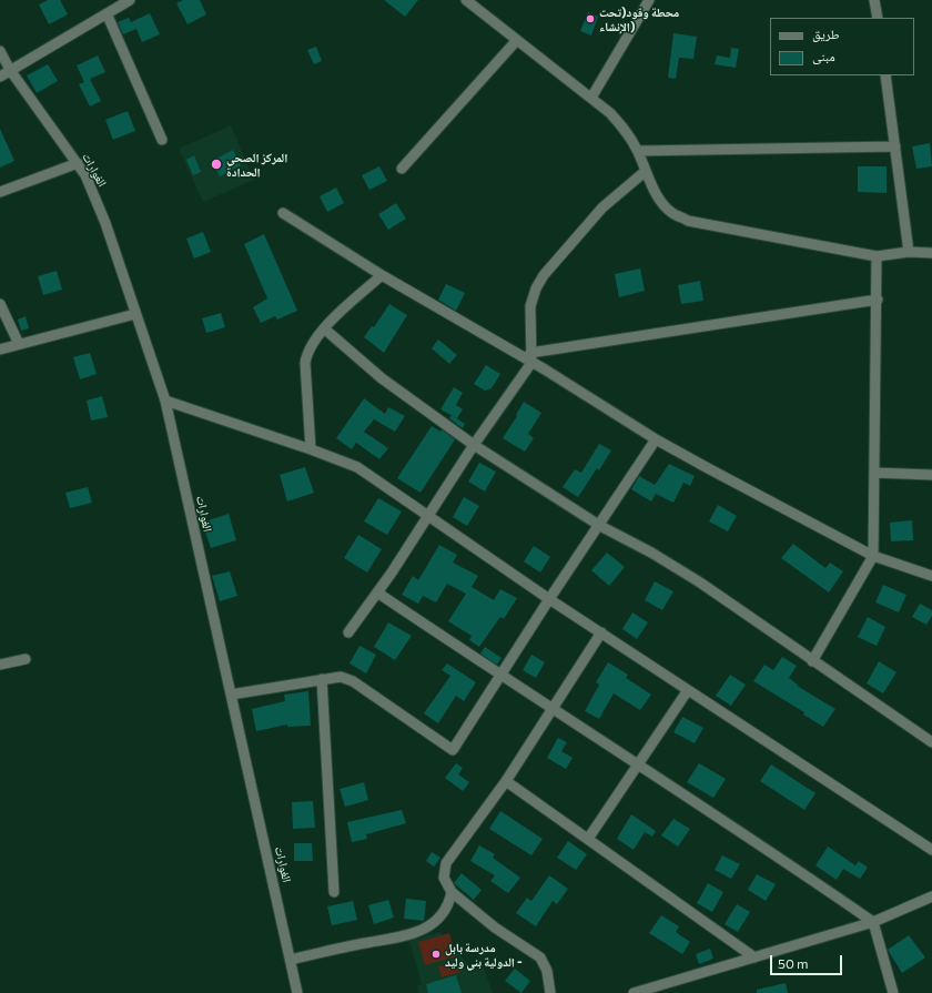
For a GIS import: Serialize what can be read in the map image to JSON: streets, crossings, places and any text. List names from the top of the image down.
{
  "streets": {
    "street": ["الغوارات"]
  },
  "places": ["محطة وقود(تحت الإنشاء)", "المركز الصحي الحدادة", "مدرسة بابل الدولية بني وليد -"],
  "legend": ["طريق", "مبنى"],
  "scale_bar": "50 m"
}
